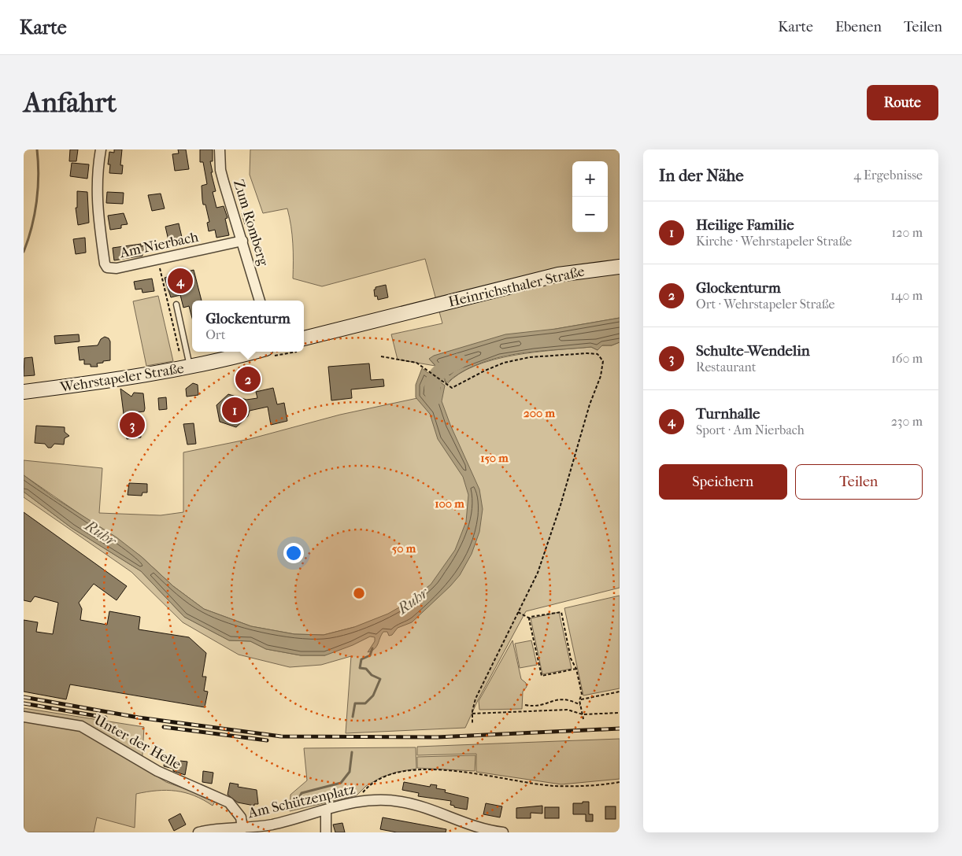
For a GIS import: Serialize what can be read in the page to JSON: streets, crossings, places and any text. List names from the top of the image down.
{
  "streets": {
    "main road": ["Heinrichsthaler Straße", "Wehrstapeler Straße"],
    "street": [
      "Zum Romberg",
      "Am Nierbach",
      "Unter der Helle",
      "Am Schützenplatz"
    ]
  },
  "crossings": [
    ["Zum Romberg", "Am Nierbach"],
    ["Unter der Helle", "Am Schützenplatz"]
  ],
  "water": ["Ruhr"],
  "page": {
    "header": "Karte",
    "nav": ["Karte", "Ebenen", "Teilen"],
    "buttons": [
      "Route",
      ["Speichern", "Teilen"]
    ],
    "title": "Anfahrt",
    "heading": ["In der Nähe", "4 Ergebnisse"],
    "map_buttons": ["+", "−"],
    "list": [
      {
        "mark": "1",
        "name": "Heilige Familie",
        "note": "Kirche · Wehrstapeler Straße",
        "value": "120 m"
      },
      {
        "mark": "2",
        "name": "Glockenturm",
        "note": "Ort · Wehrstapeler Straße",
        "value": "140 m"
      },
      {
        "mark": "3",
        "name": "Schulte-Wendelin",
        "note": "Restaurant",
        "value": "160 m"
      },
      {
        "mark": "4",
        "name": "Turnhalle",
        "note": "Sport · Am Nierbach",
        "value": "230 m"
      }
    ],
    "pins": [
      "4",
      "2",
      "1",
      "3"
    ],
    "popup": ["Glockenturm", "Ort"]
  },
  "rings": [
    "200 m",
    "150 m",
    "100 m",
    "50 m"
  ]
}
